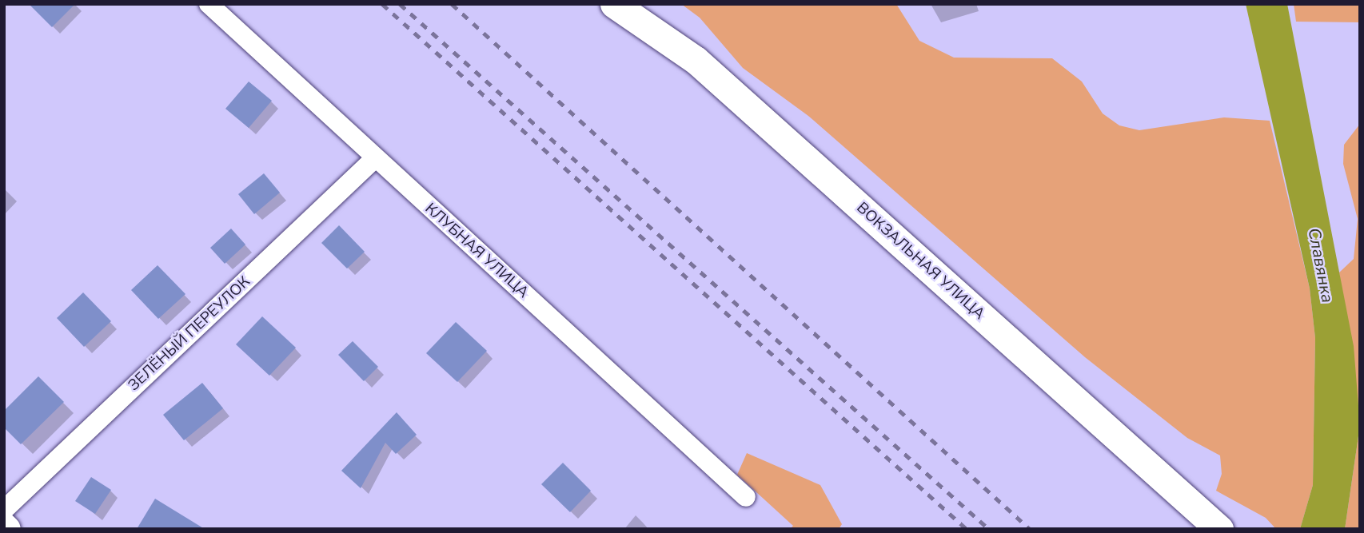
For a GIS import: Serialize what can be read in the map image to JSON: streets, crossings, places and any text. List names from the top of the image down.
{
  "streets": {
    "street": ["КЛУБНАЯ УЛИЦА", "ВОКЗАЛЬНАЯ УЛИЦА", "ЗЕЛЁНЫЙ ПЕРЕУЛОК"]
  },
  "crossings": [
    ["КЛУБНАЯ УЛИЦА", "ЗЕЛЁНЫЙ ПЕРЕУЛОК"]
  ],
  "water": ["Славянка"]
}
